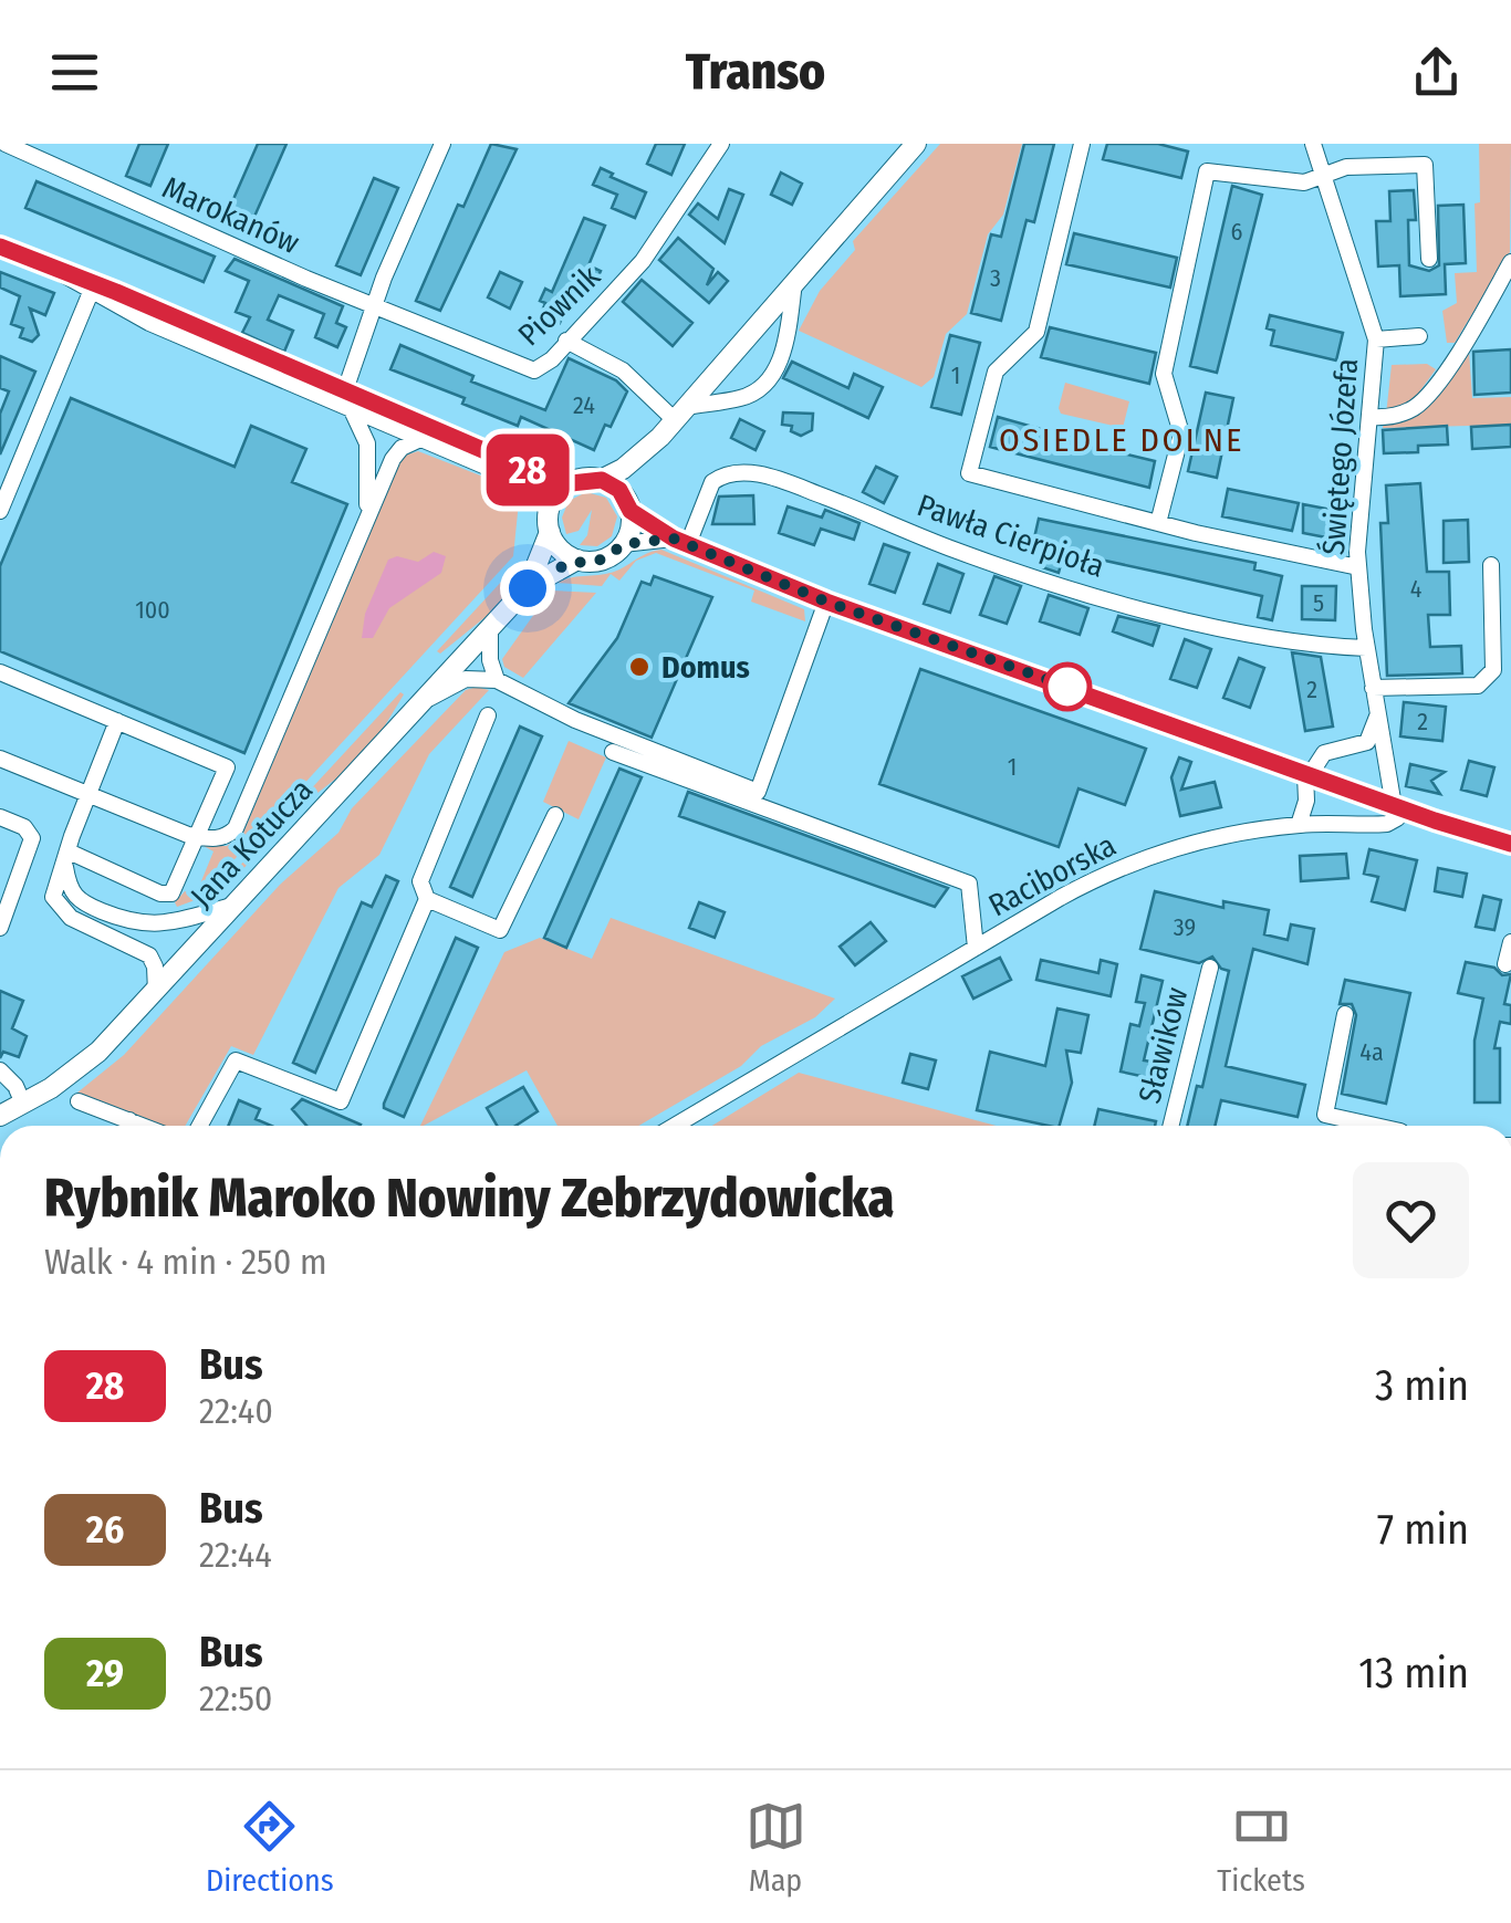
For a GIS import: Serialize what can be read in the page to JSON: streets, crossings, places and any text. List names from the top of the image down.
{
  "streets": {
    "main road": ["Jana Kotucza"],
    "street": [
      "Marokanów",
      "Piownik",
      "Świętego Józefa",
      "Pawła Cierpioła",
      "Raciborska",
      "Sławików"
    ]
  },
  "crossings": [
    ["Marokanów", "Piownik"],
    ["Świętego Józefa", "Pawła Cierpioła"],
    ["Świętego Józefa", "Raciborska"]
  ],
  "districts": ["OSIEDLE DOLNE"],
  "places": ["Domus"],
  "lines": ["bus line 28"],
  "house_numbers": [
    "6",
    "3",
    "1",
    "24",
    "4",
    "5",
    "100",
    "2",
    "2",
    "1",
    "39",
    "4a"
  ],
  "page": {
    "header": "Transo",
    "on_map": "28",
    "heading": ["Rybnik Maroko Nowiny Zebrzydowicka", "Walk · 4 min · 250 m"],
    "list": [
      {
        "mark": "28",
        "name": "Bus",
        "note": "22:40",
        "value": "3 min"
      },
      {
        "mark": "26",
        "name": "Bus",
        "note": "22:44",
        "value": "7 min"
      },
      {
        "mark": "29",
        "name": "Bus",
        "note": "22:50",
        "value": "13 min"
      }
    ],
    "tabs": ["Directions", "Map", "Tickets"]
  }
}
